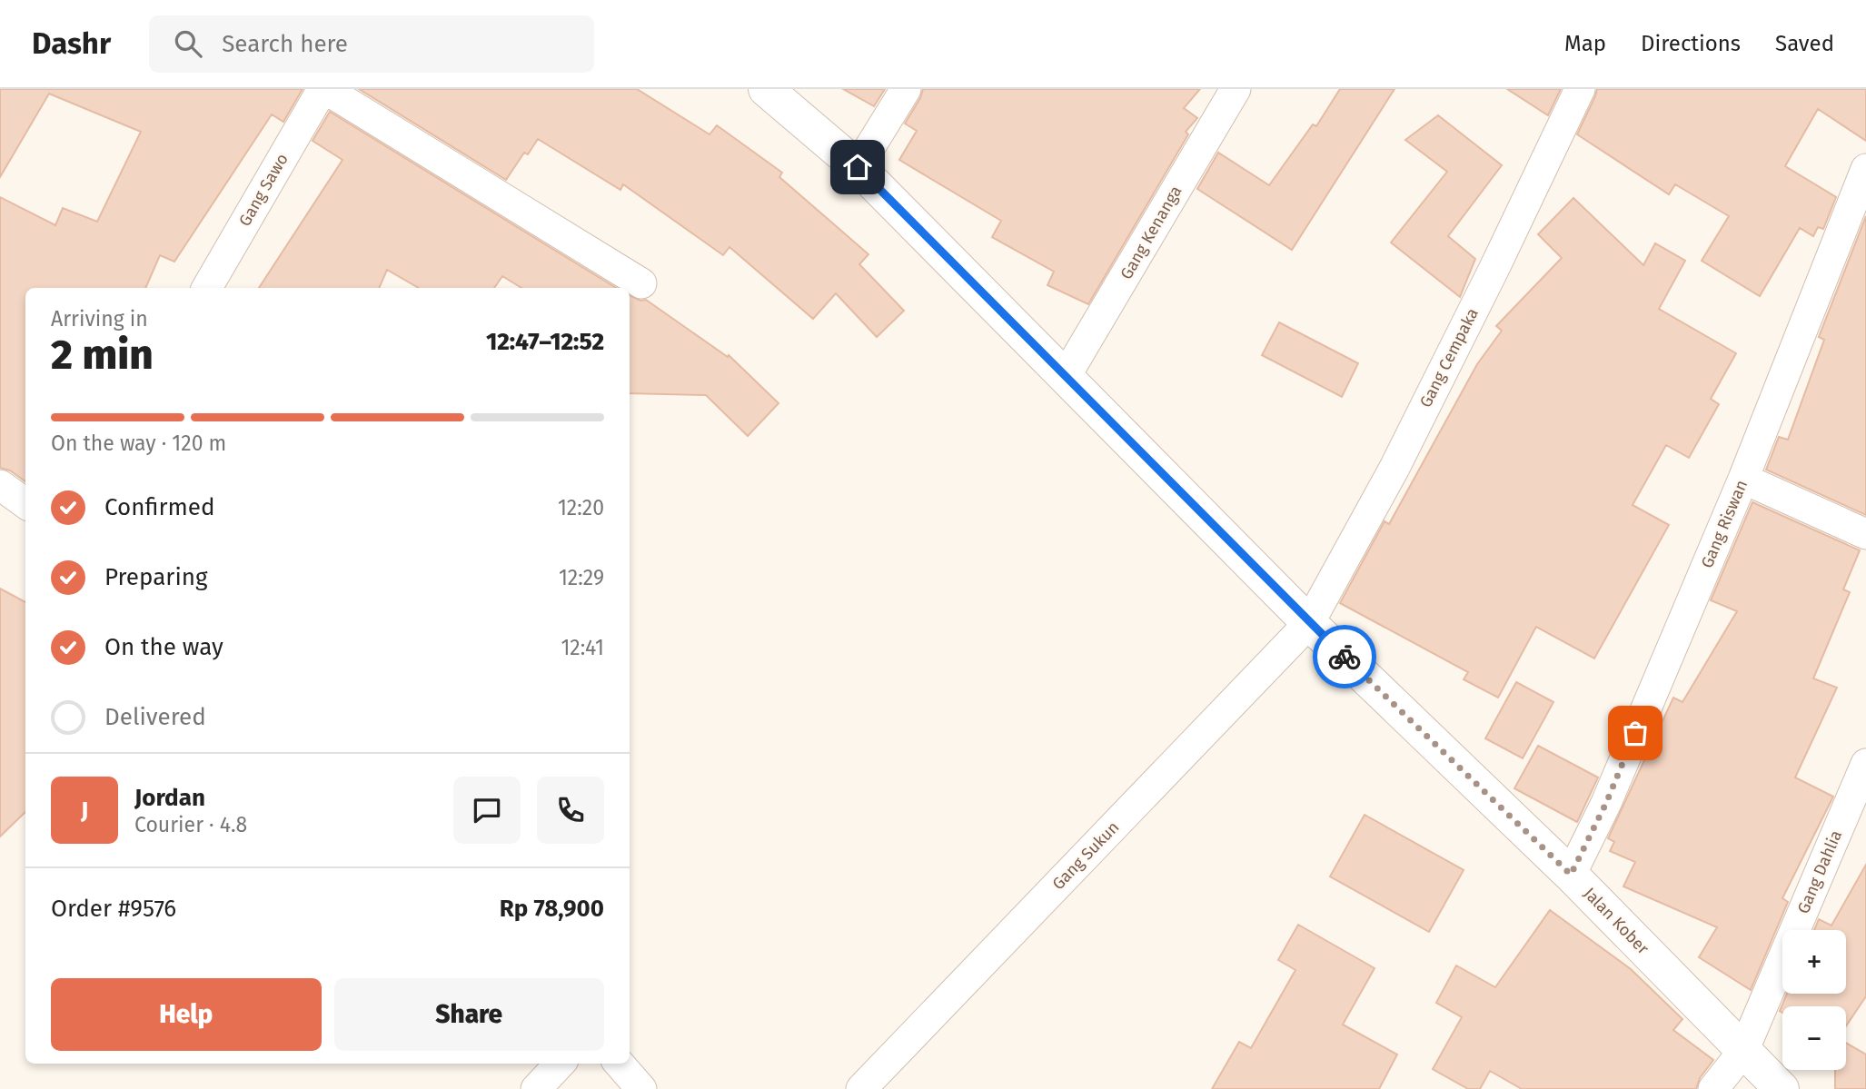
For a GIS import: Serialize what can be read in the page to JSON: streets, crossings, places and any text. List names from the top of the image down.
{
  "streets": {
    "street": [
      "Gang Sawo",
      "Gang Kenanga",
      "Gang Cempaka",
      "Gang Riswan",
      "Gang Sukun",
      "Gang Dahlia",
      "Jalan Kober"
    ]
  },
  "crossings": [
    ["Gang Kenanga", "Jalan Kober"],
    ["Gang Cempaka", "Gang Sukun"],
    ["Gang Cempaka", "Jalan Kober"],
    ["Gang Riswan", "Jalan Kober"],
    ["Gang Sukun", "Jalan Kober"],
    ["Gang Dahlia", "Jalan Kober"]
  ],
  "page": {
    "header": "Dashr",
    "search": "Search here",
    "nav": ["Map", "Directions", "Saved"],
    "heading": ["2 min", "Arriving in", "12:47–12:52"],
    "panel": [
      "Jordan",
      "Courier · 4.8",
      "Order #9576",
      "Rp 78,900"
    ],
    "bar": "On the way · 120 m",
    "list": [
      ["Confirmed", "12:20"],
      ["Preparing", "12:29"],
      ["On the way", "12:41"],
      "Delivered"
    ],
    "round": "J",
    "map_buttons": ["+", "−"],
    "buttons": ["Help", "Share"]
  }
}
